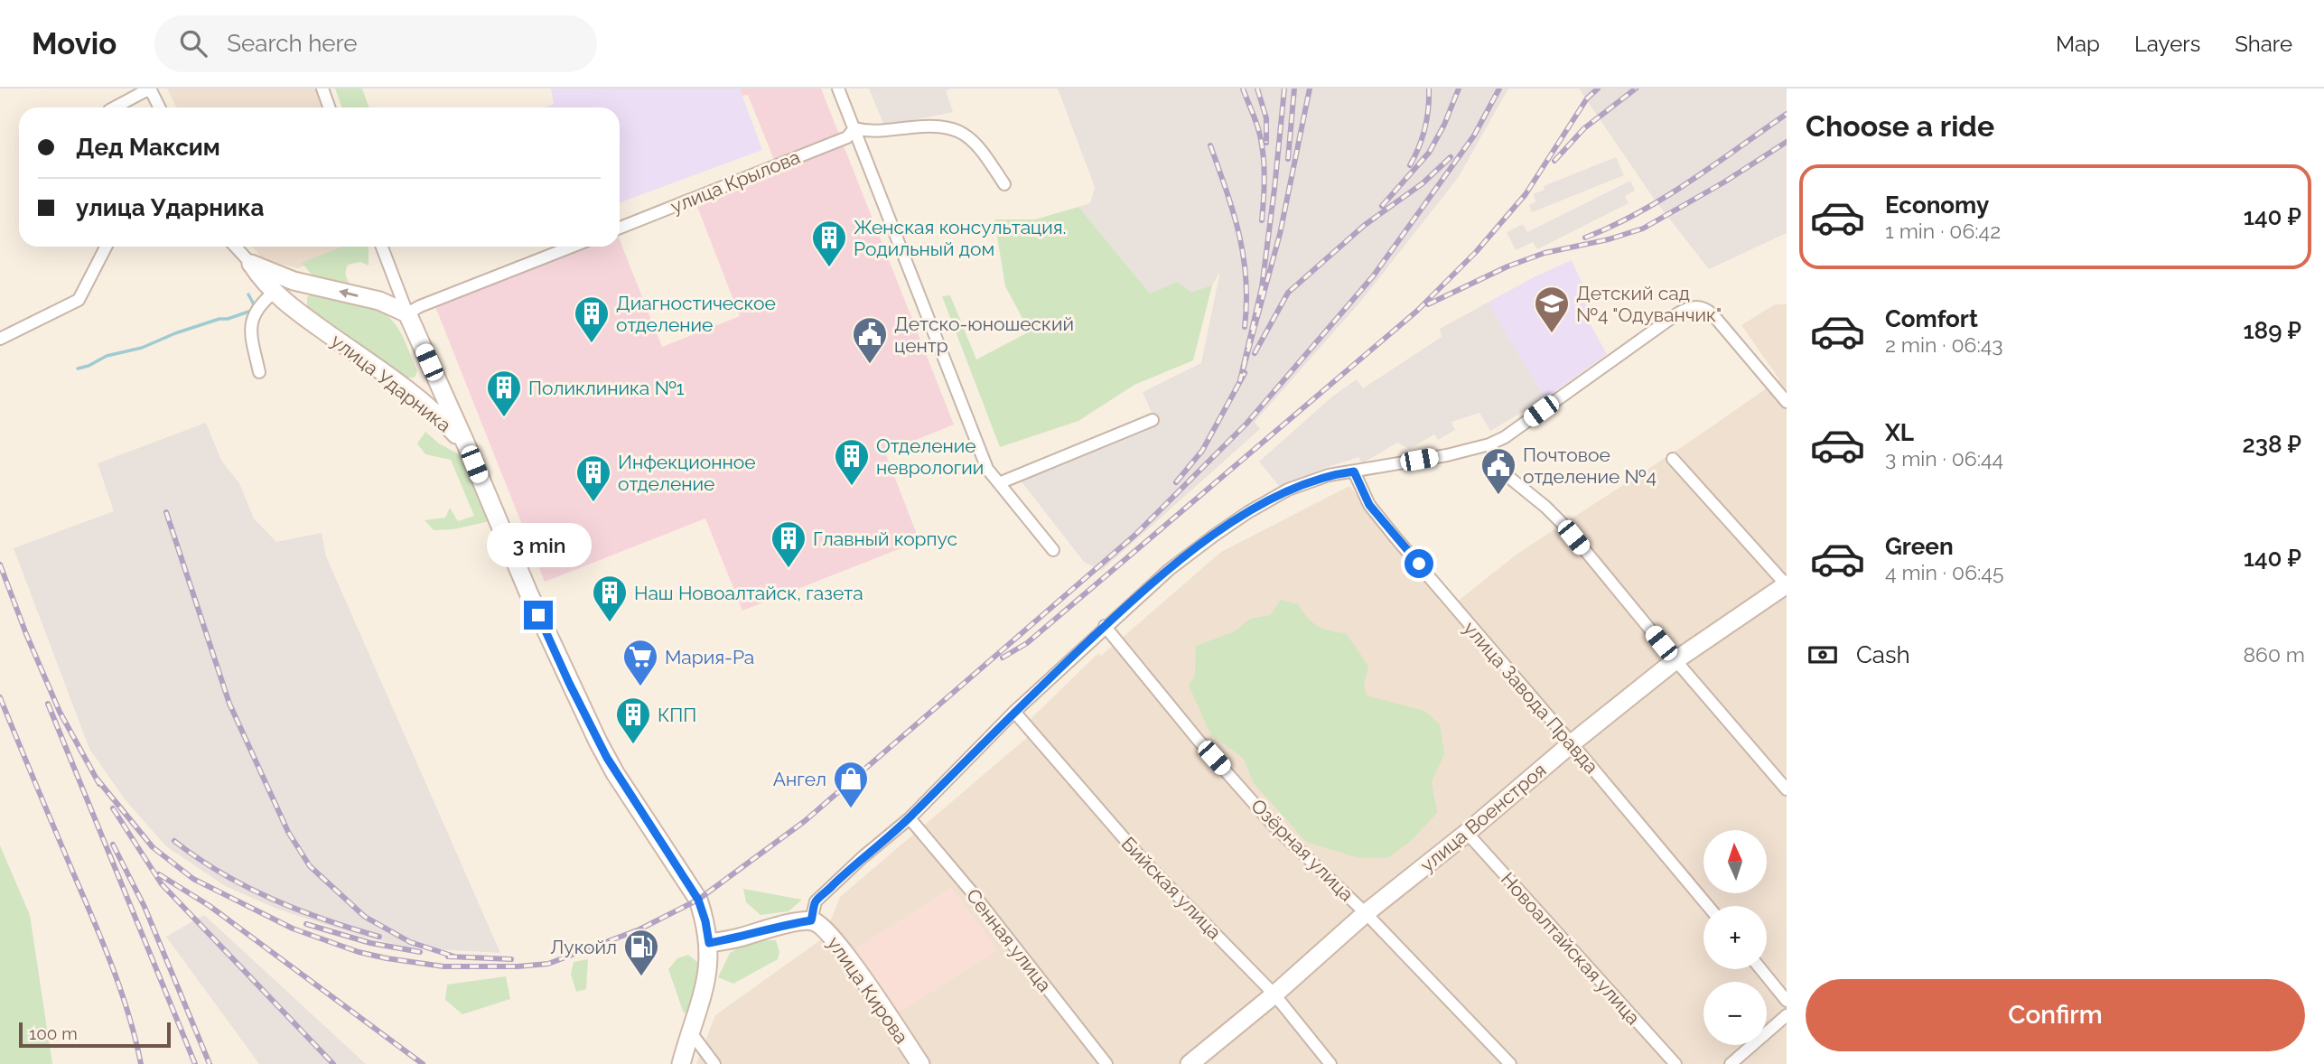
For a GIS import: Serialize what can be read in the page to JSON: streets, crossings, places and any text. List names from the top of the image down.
{
  "streets": {
    "street": [
      "улица Крылова",
      "улица Ударника",
      "улица Завода Правда",
      "улица Военстроя",
      "Озёрная улица",
      "Бийская улица",
      "Сенная улица",
      "Новоалтайская улица",
      "улица Кирова"
    ]
  },
  "crossings": [
    ["улица Завода Правда", "улица Военстроя"],
    ["улица Военстроя", "Озёрная улица"],
    ["улица Военстроя", "Бийская улица"],
    ["улица Военстроя", "Новоалтайская улица"]
  ],
  "places": {
    "building": [
      "Женская консультация. Родильный дом",
      "Диагностическое отделение",
      "Поликлиника №1",
      "Отделение неврологии",
      "Инфекционное отделение",
      "Главный корпус",
      "Наш Новоалтайск, газета",
      "КПП"
    ],
    "school or university": ["Детский сад №4 \"Одуванчик\""],
    "public building": ["Детско-юношеский центр", "Почтовое отделение №4"],
    "supermarket": ["Мария-Ра"],
    "shop": ["Ангел"],
    "fuel station": ["Лукойл"]
  },
  "scale_bar": "100 m",
  "north": "top",
  "page": {
    "header": "Movio",
    "search": "Search here",
    "nav": ["Map", "Layers", "Share"],
    "heading": "Choose a ride",
    "banner": ["Дед Максим", "улица Ударника"],
    "list": [
      {
        "name": "Economy",
        "note": "1 min · 06:42",
        "value": "140 ₽"
      },
      {
        "name": "Comfort",
        "note": "2 min · 06:43",
        "value": "189 ₽"
      },
      {
        "name": "XL",
        "note": "3 min · 06:44",
        "value": "238 ₽"
      },
      {
        "name": "Green",
        "note": "4 min · 06:45",
        "value": "140 ₽"
      }
    ],
    "bubble": "3 min",
    "pay": ["Cash", "860 m"],
    "map_buttons": ["+", "−"],
    "buttons": "Confirm",
    "scale": "100 m"
  }
}
